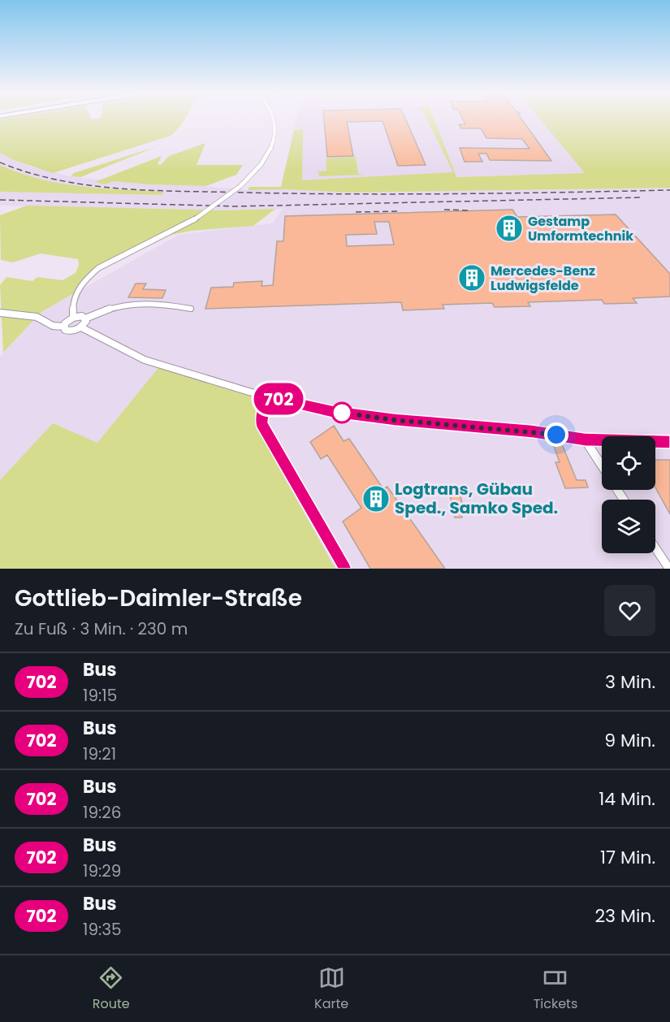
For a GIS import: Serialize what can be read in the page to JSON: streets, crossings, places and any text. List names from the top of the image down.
{
  "places": {
    "building": ["Gestamp Umformtechnik", "Mercedes-Benz Ludwigsfelde", "Logtrans, Gübau Sped., Samko Sped."]
  },
  "lines": ["bus line 702"],
  "page": {
    "on_map": "702",
    "heading": ["Gottlieb-Daimler-Straße", "Zu Fuß · 3 Min. · 230 m"],
    "list": [
      {
        "mark": "702",
        "name": "Bus",
        "note": "19:15",
        "value": "3 Min."
      },
      {
        "mark": "702",
        "name": "Bus",
        "note": "19:21",
        "value": "9 Min."
      },
      {
        "mark": "702",
        "name": "Bus",
        "note": "19:26",
        "value": "14 Min."
      },
      {
        "mark": "702",
        "name": "Bus",
        "note": "19:29",
        "value": "17 Min."
      },
      {
        "mark": "702",
        "name": "Bus",
        "note": "19:35",
        "value": "23 Min."
      }
    ],
    "tabs": ["Route", "Karte", "Tickets"]
  }
}
